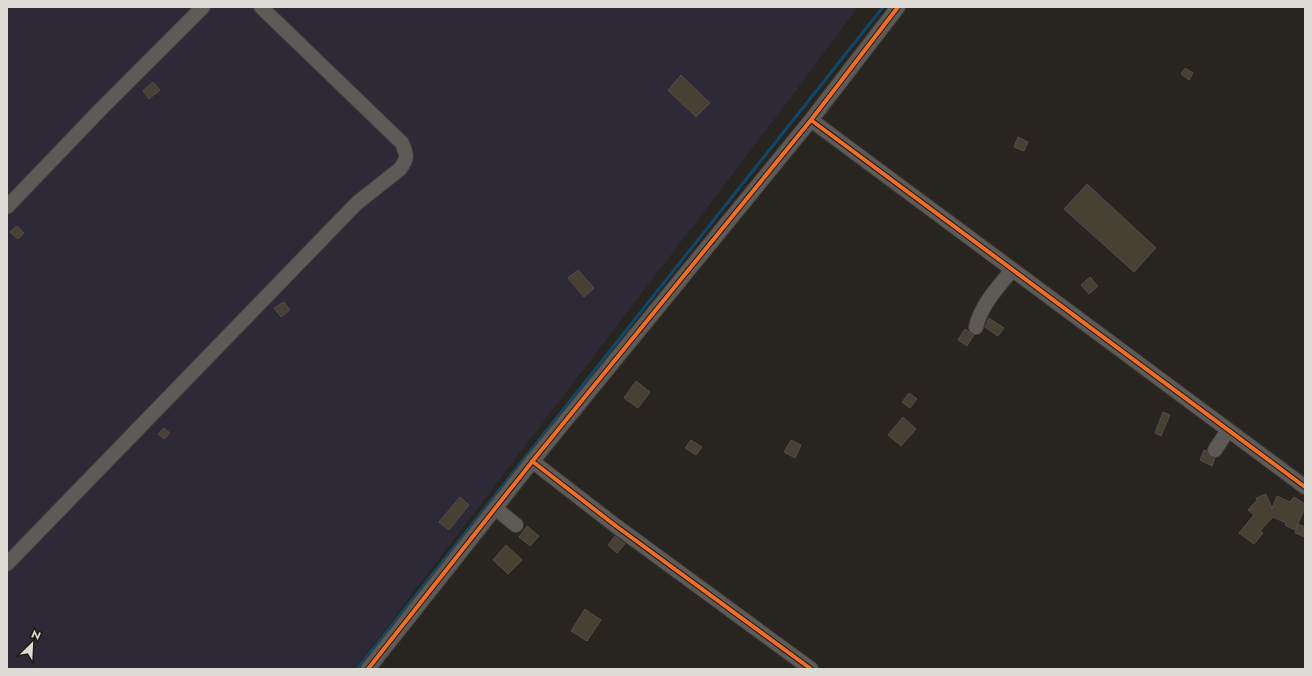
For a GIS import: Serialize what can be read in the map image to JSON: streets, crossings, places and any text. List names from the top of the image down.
{
  "north": "top right"
}
